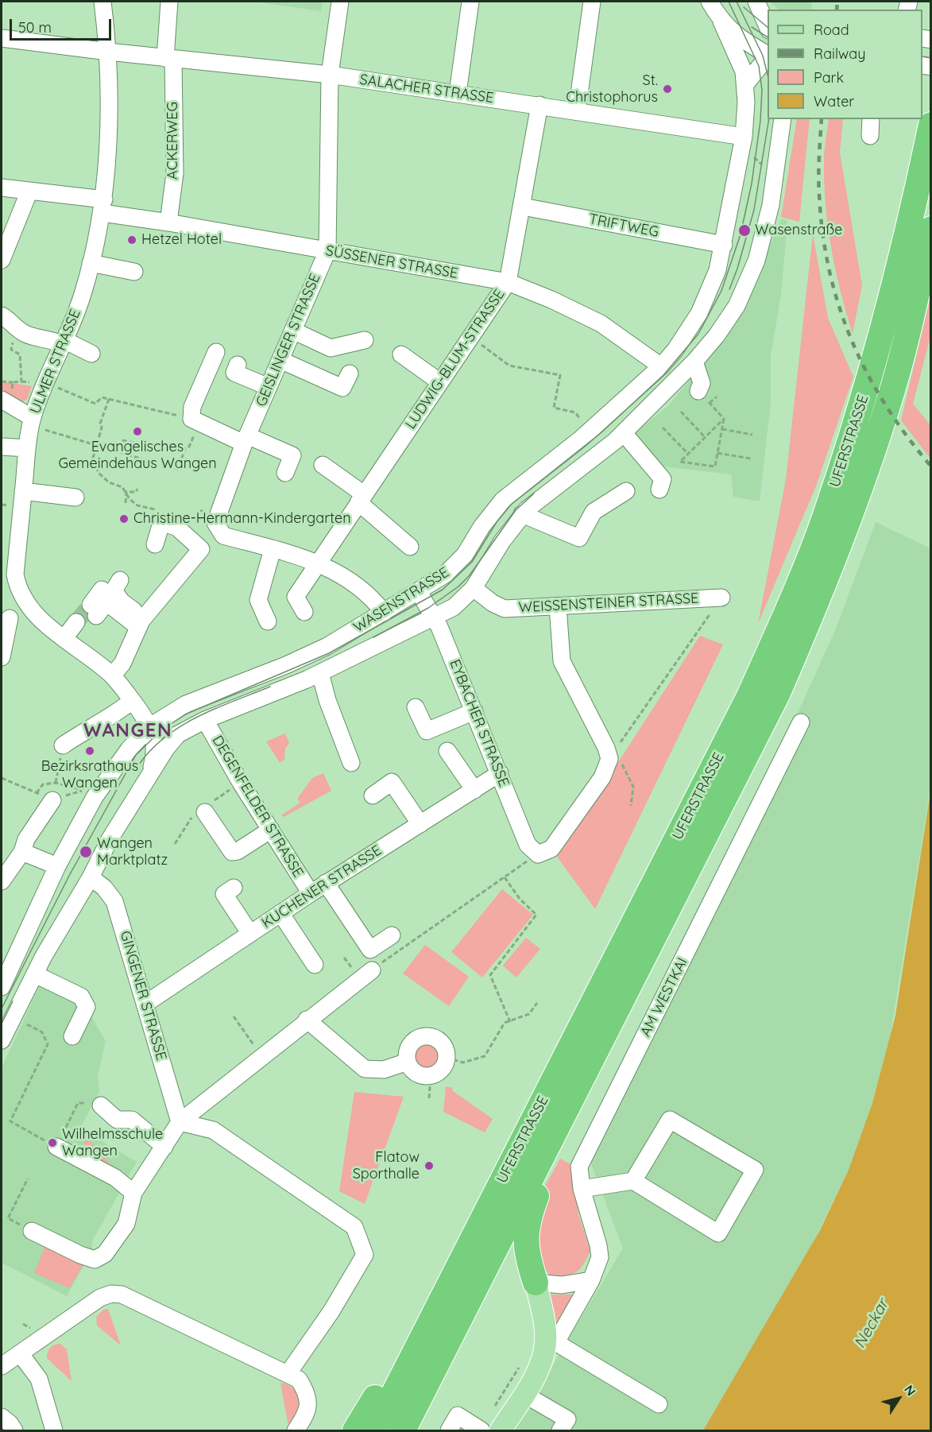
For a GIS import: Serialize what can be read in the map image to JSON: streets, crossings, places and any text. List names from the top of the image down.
{
  "streets": {
    "highway": ["UFERSTRASSE"],
    "main road": ["AM WESTKAI"],
    "street": [
      "SALACHER STRASSE",
      "ACKERWEG",
      "TRIFTWEG",
      "SÜSSENER STRASSE",
      "GEISLINGER STRASSE",
      "LUDWIG-BLUM-STRASSE",
      "ULMER STRASSE",
      "WASENSTRASSE",
      "WEISSENSTEINER STRASSE",
      "EYBACHER STRASSE",
      "DEGENFELDER STRASSE",
      "KUCHENER STRASSE",
      "GINGENER STRASSE"
    ]
  },
  "crossings": [
    ["SALACHER STRASSE", "ACKERWEG"],
    ["SALACHER STRASSE", "GEISLINGER STRASSE"],
    ["SALACHER STRASSE", "LUDWIG-BLUM-STRASSE"],
    ["SALACHER STRASSE", "ULMER STRASSE"],
    ["SALACHER STRASSE", "WASENSTRASSE"],
    ["ACKERWEG", "SÜSSENER STRASSE"],
    ["TRIFTWEG", "LUDWIG-BLUM-STRASSE"],
    ["TRIFTWEG", "WASENSTRASSE"],
    ["SÜSSENER STRASSE", "GEISLINGER STRASSE"],
    ["SÜSSENER STRASSE", "LUDWIG-BLUM-STRASSE"],
    ["SÜSSENER STRASSE", "ULMER STRASSE"],
    ["SÜSSENER STRASSE", "WASENSTRASSE"],
    ["ULMER STRASSE", "WASENSTRASSE"],
    ["WASENSTRASSE", "WEISSENSTEINER STRASSE"],
    ["WASENSTRASSE", "EYBACHER STRASSE"],
    ["WASENSTRASSE", "DEGENFELDER STRASSE"],
    ["EYBACHER STRASSE", "KUCHENER STRASSE"],
    ["DEGENFELDER STRASSE", "KUCHENER STRASSE"],
    ["KUCHENER STRASSE", "GINGENER STRASSE"]
  ],
  "districts": ["WANGEN"],
  "water": ["Neckar"],
  "places": [
    "St. Christophorus",
    "Wasenstraße",
    "Hetzel Hotel",
    "Evangelisches Gemeindehaus Wangen",
    "Christine-Hermann-Kindergarten",
    "Bezirksrathaus Wangen",
    "Wangen Marktplatz",
    "Wilhelmsschule Wangen",
    "Flatow Sporthalle"
  ],
  "legend": [
    "Road",
    "Railway",
    "Park",
    "Water"
  ],
  "scale_bar": "50 m",
  "north": "top right"
}
